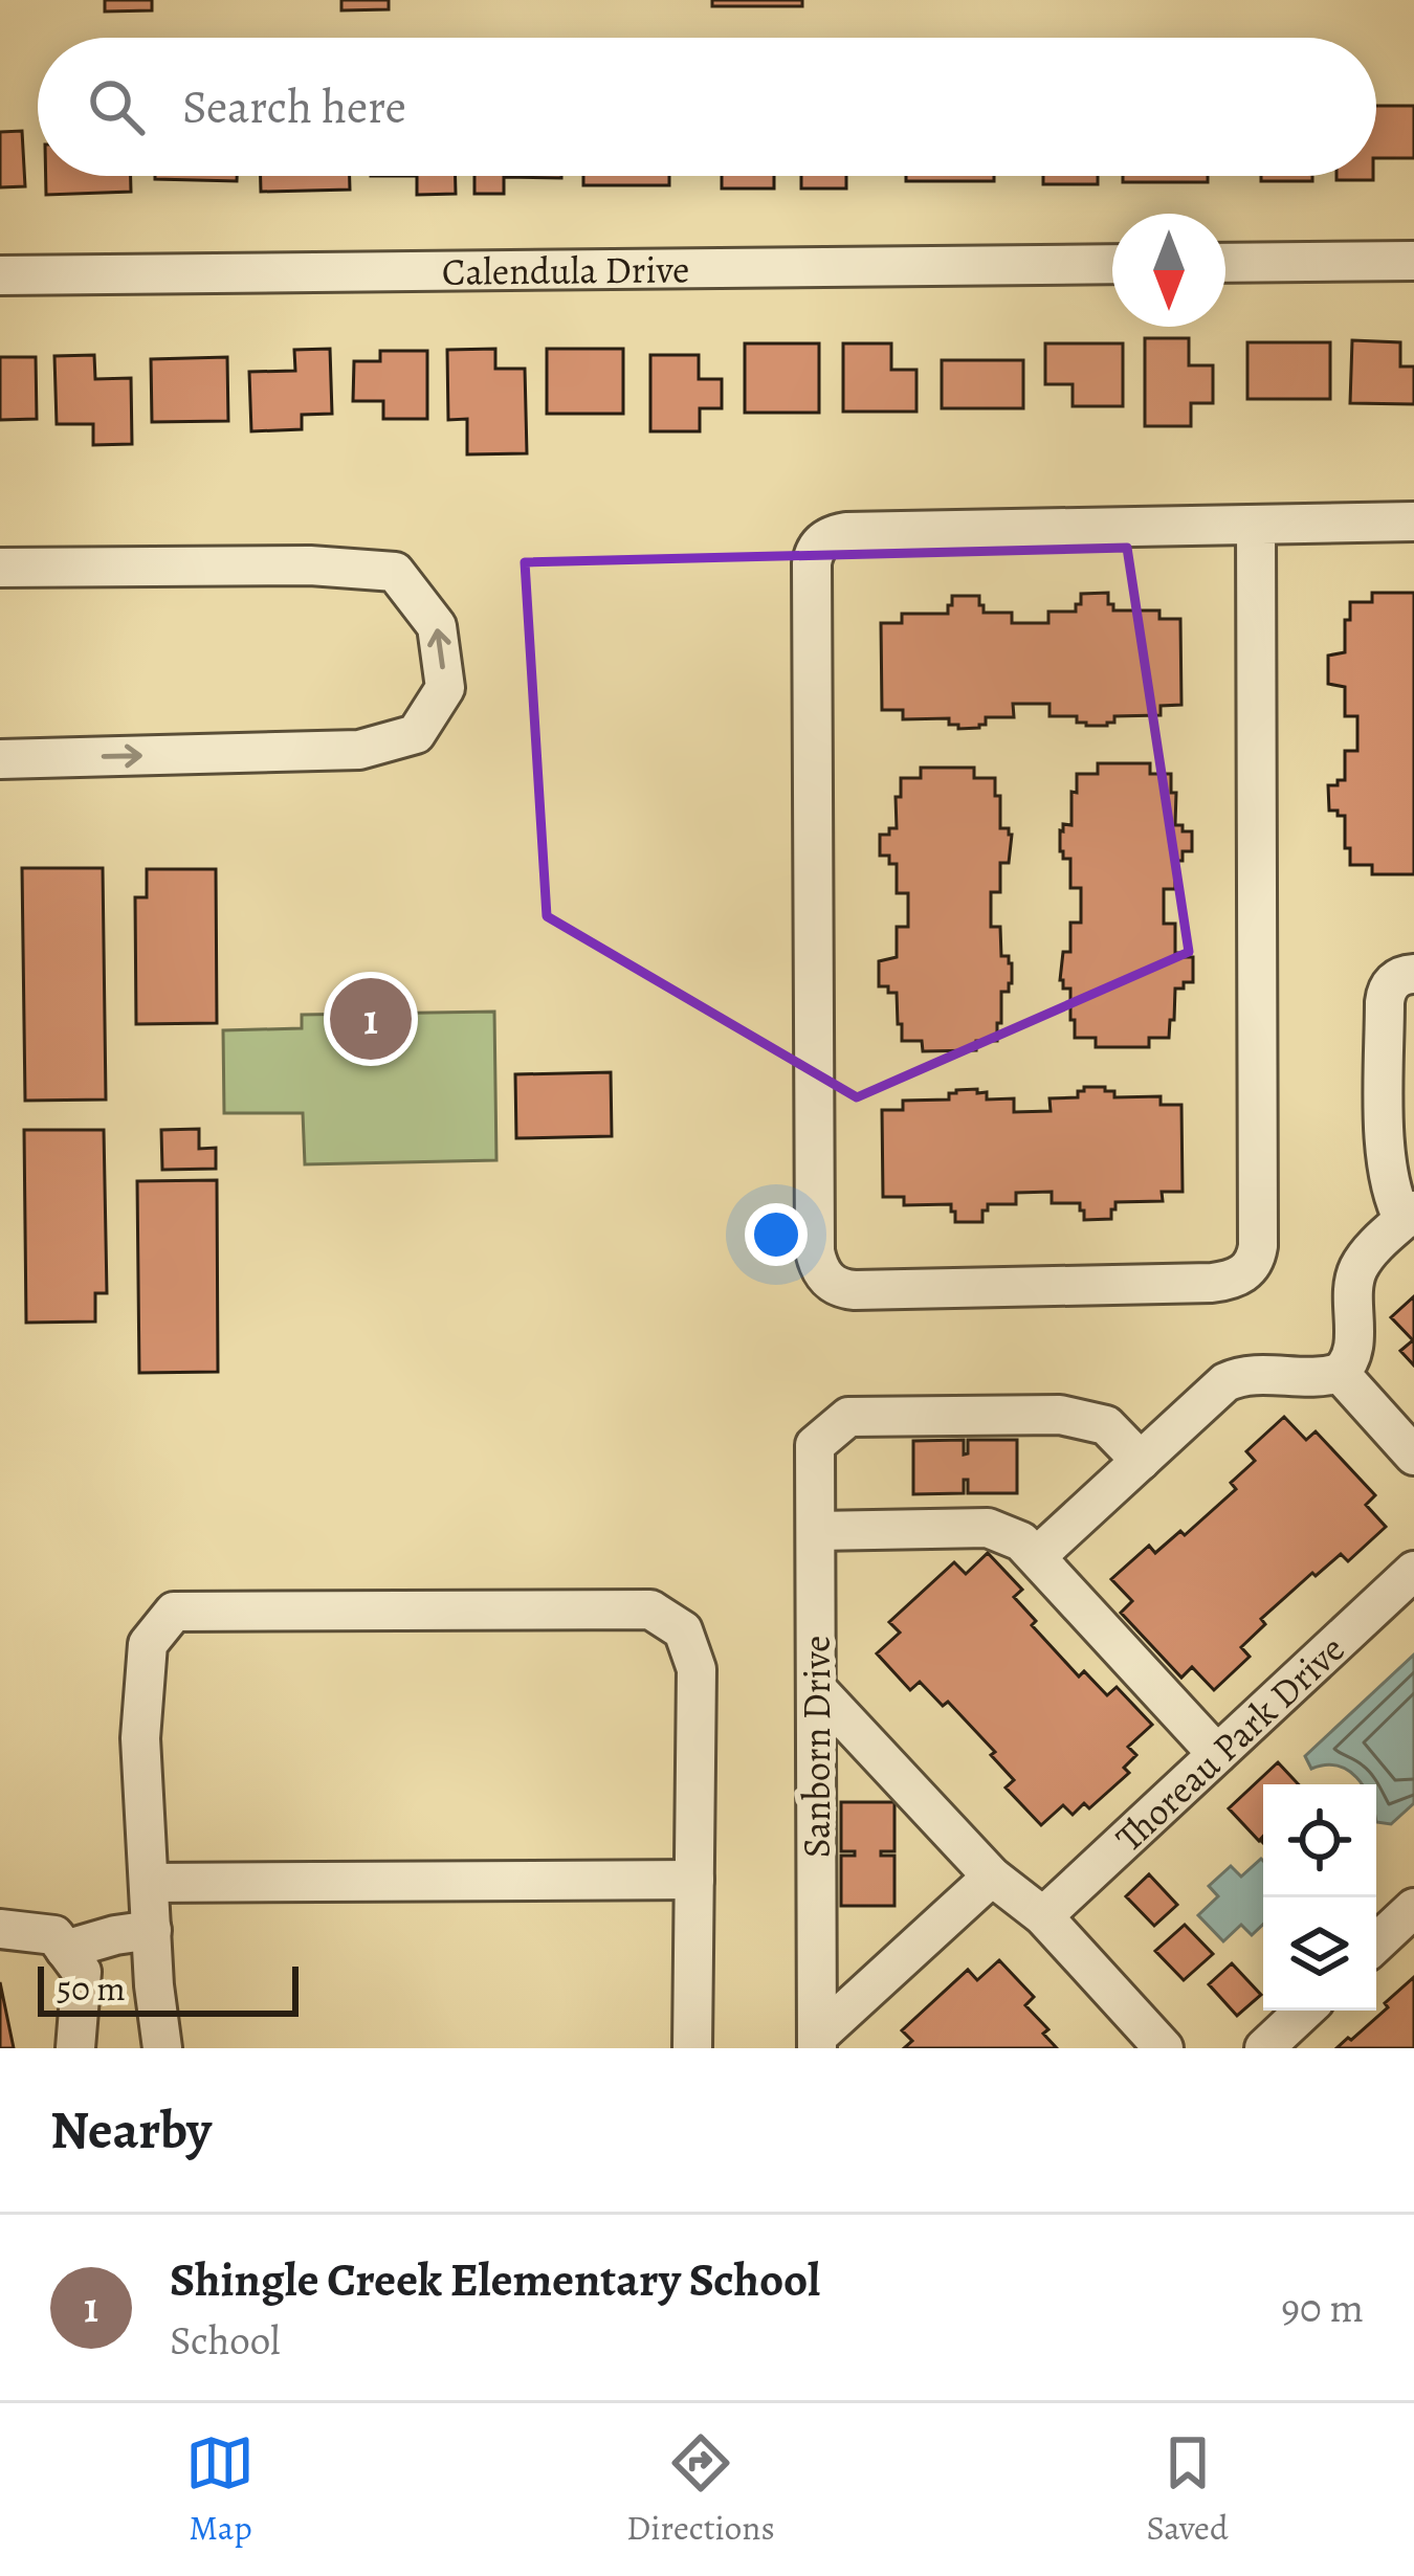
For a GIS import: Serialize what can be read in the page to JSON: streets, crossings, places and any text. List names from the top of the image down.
{
  "streets": {
    "street": ["Calendula Drive", "Thoreau Park Drive", "Sanborn Drive"]
  },
  "scale_bar": "50 m",
  "north": "bottom",
  "page": {
    "search": "Search here",
    "pins": "1",
    "scale": "50 m",
    "heading": "Nearby",
    "list": [
      {
        "mark": "1",
        "name": "Shingle Creek Elementary School",
        "note": "School",
        "value": "90 m"
      }
    ],
    "nav": ["Map", "Directions", "Saved"]
  }
}
